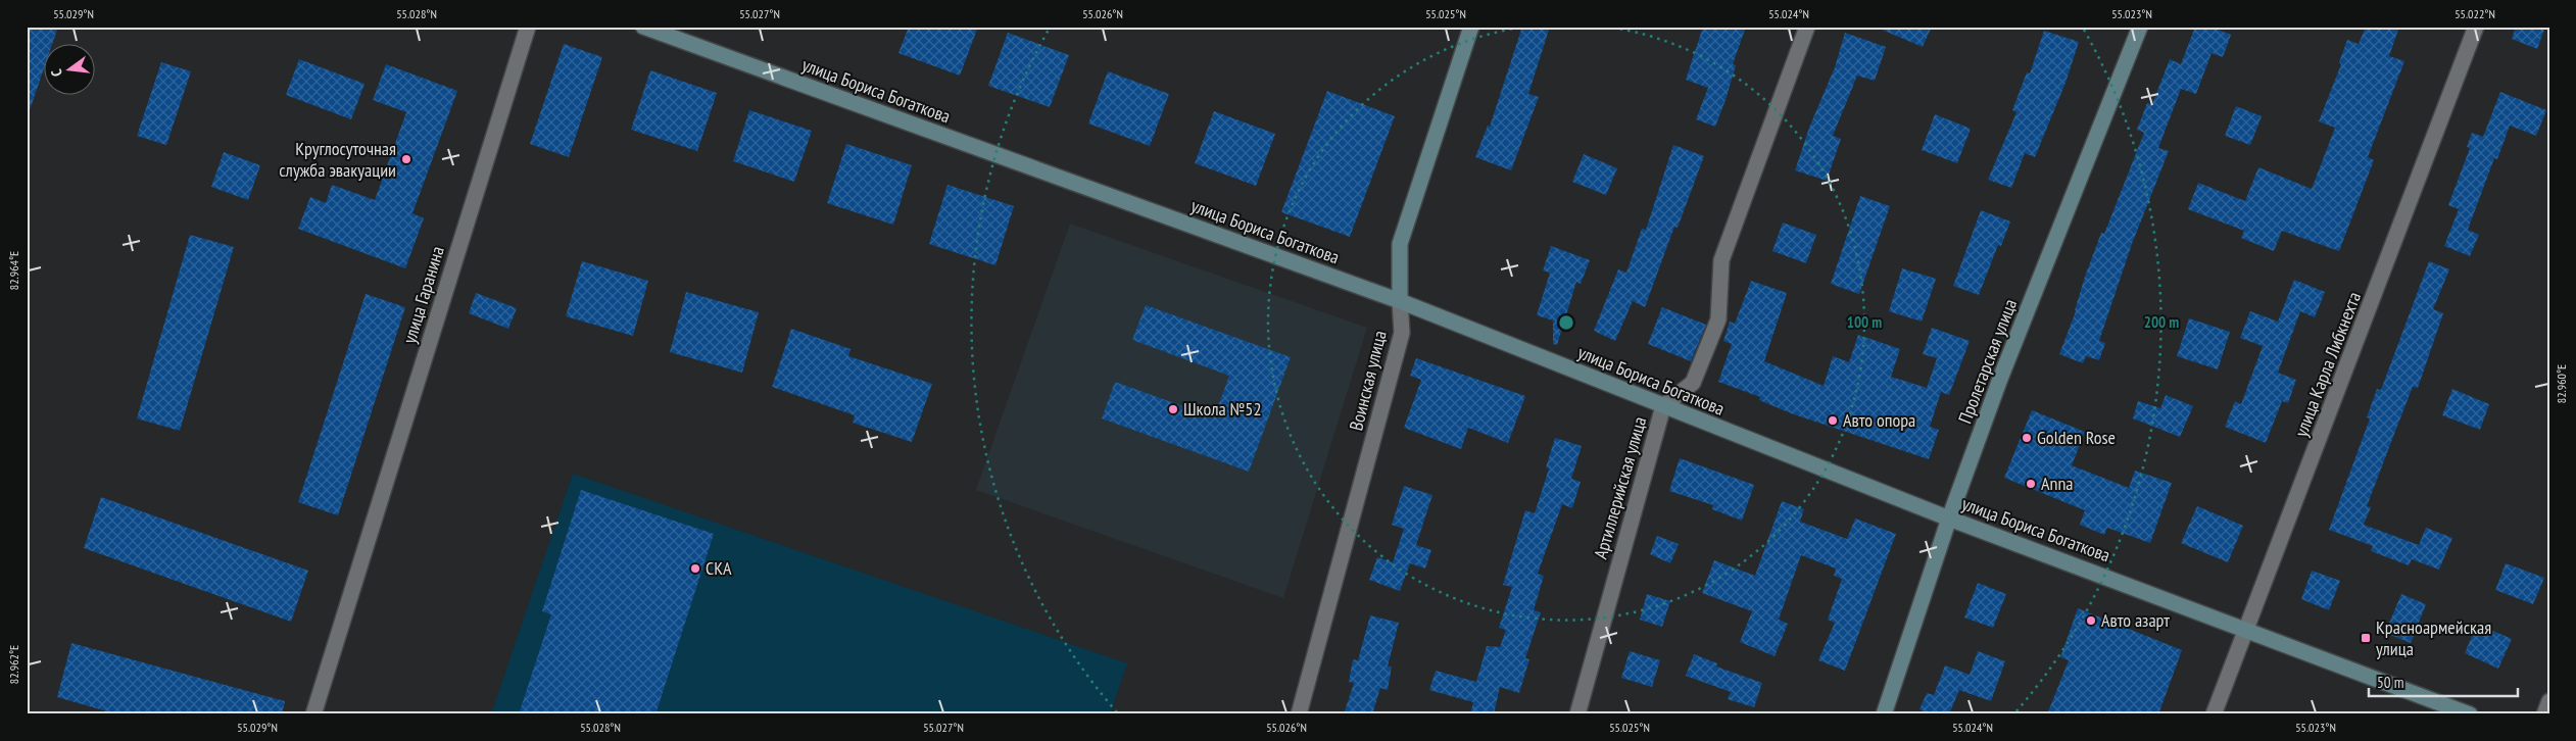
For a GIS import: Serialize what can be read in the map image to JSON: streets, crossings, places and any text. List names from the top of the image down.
{
  "streets": {
    "main road": ["улица Бориса Богаткова", "Пролетарская улица", "Воинская улица"],
    "street": ["улица Гаранина", "улица Карла Либкнехта", "Артиллерийская улица"]
  },
  "crossings": [
    ["улица Бориса Богаткова", "Пролетарская улица"],
    ["улица Бориса Богаткова", "улица Карла Либкнехта"],
    ["улица Бориса Богаткова", "Воинская улица"],
    ["улица Бориса Богаткова", "Артиллерийская улица"]
  ],
  "places": {
    "other": [
      "Круглосуточная служба эвакуации",
      "Школа №52",
      "Авто опора",
      "Golden Rose",
      "Anna",
      "СКА",
      "Авто азарт"
    ],
    "transit": ["Красноармейская улица"]
  },
  "scale_bar": "50 m",
  "north": "left",
  "coordinates": [
    "55.029°N",
    "55.028°N",
    "55.027°N",
    "55.026°N",
    "55.025°N",
    "55.024°N",
    "55.023°N",
    "55.022°N",
    "82.964°E",
    "82.960°E",
    "82.962°E"
  ],
  "rings": ["100 m", "200 m"]
}
